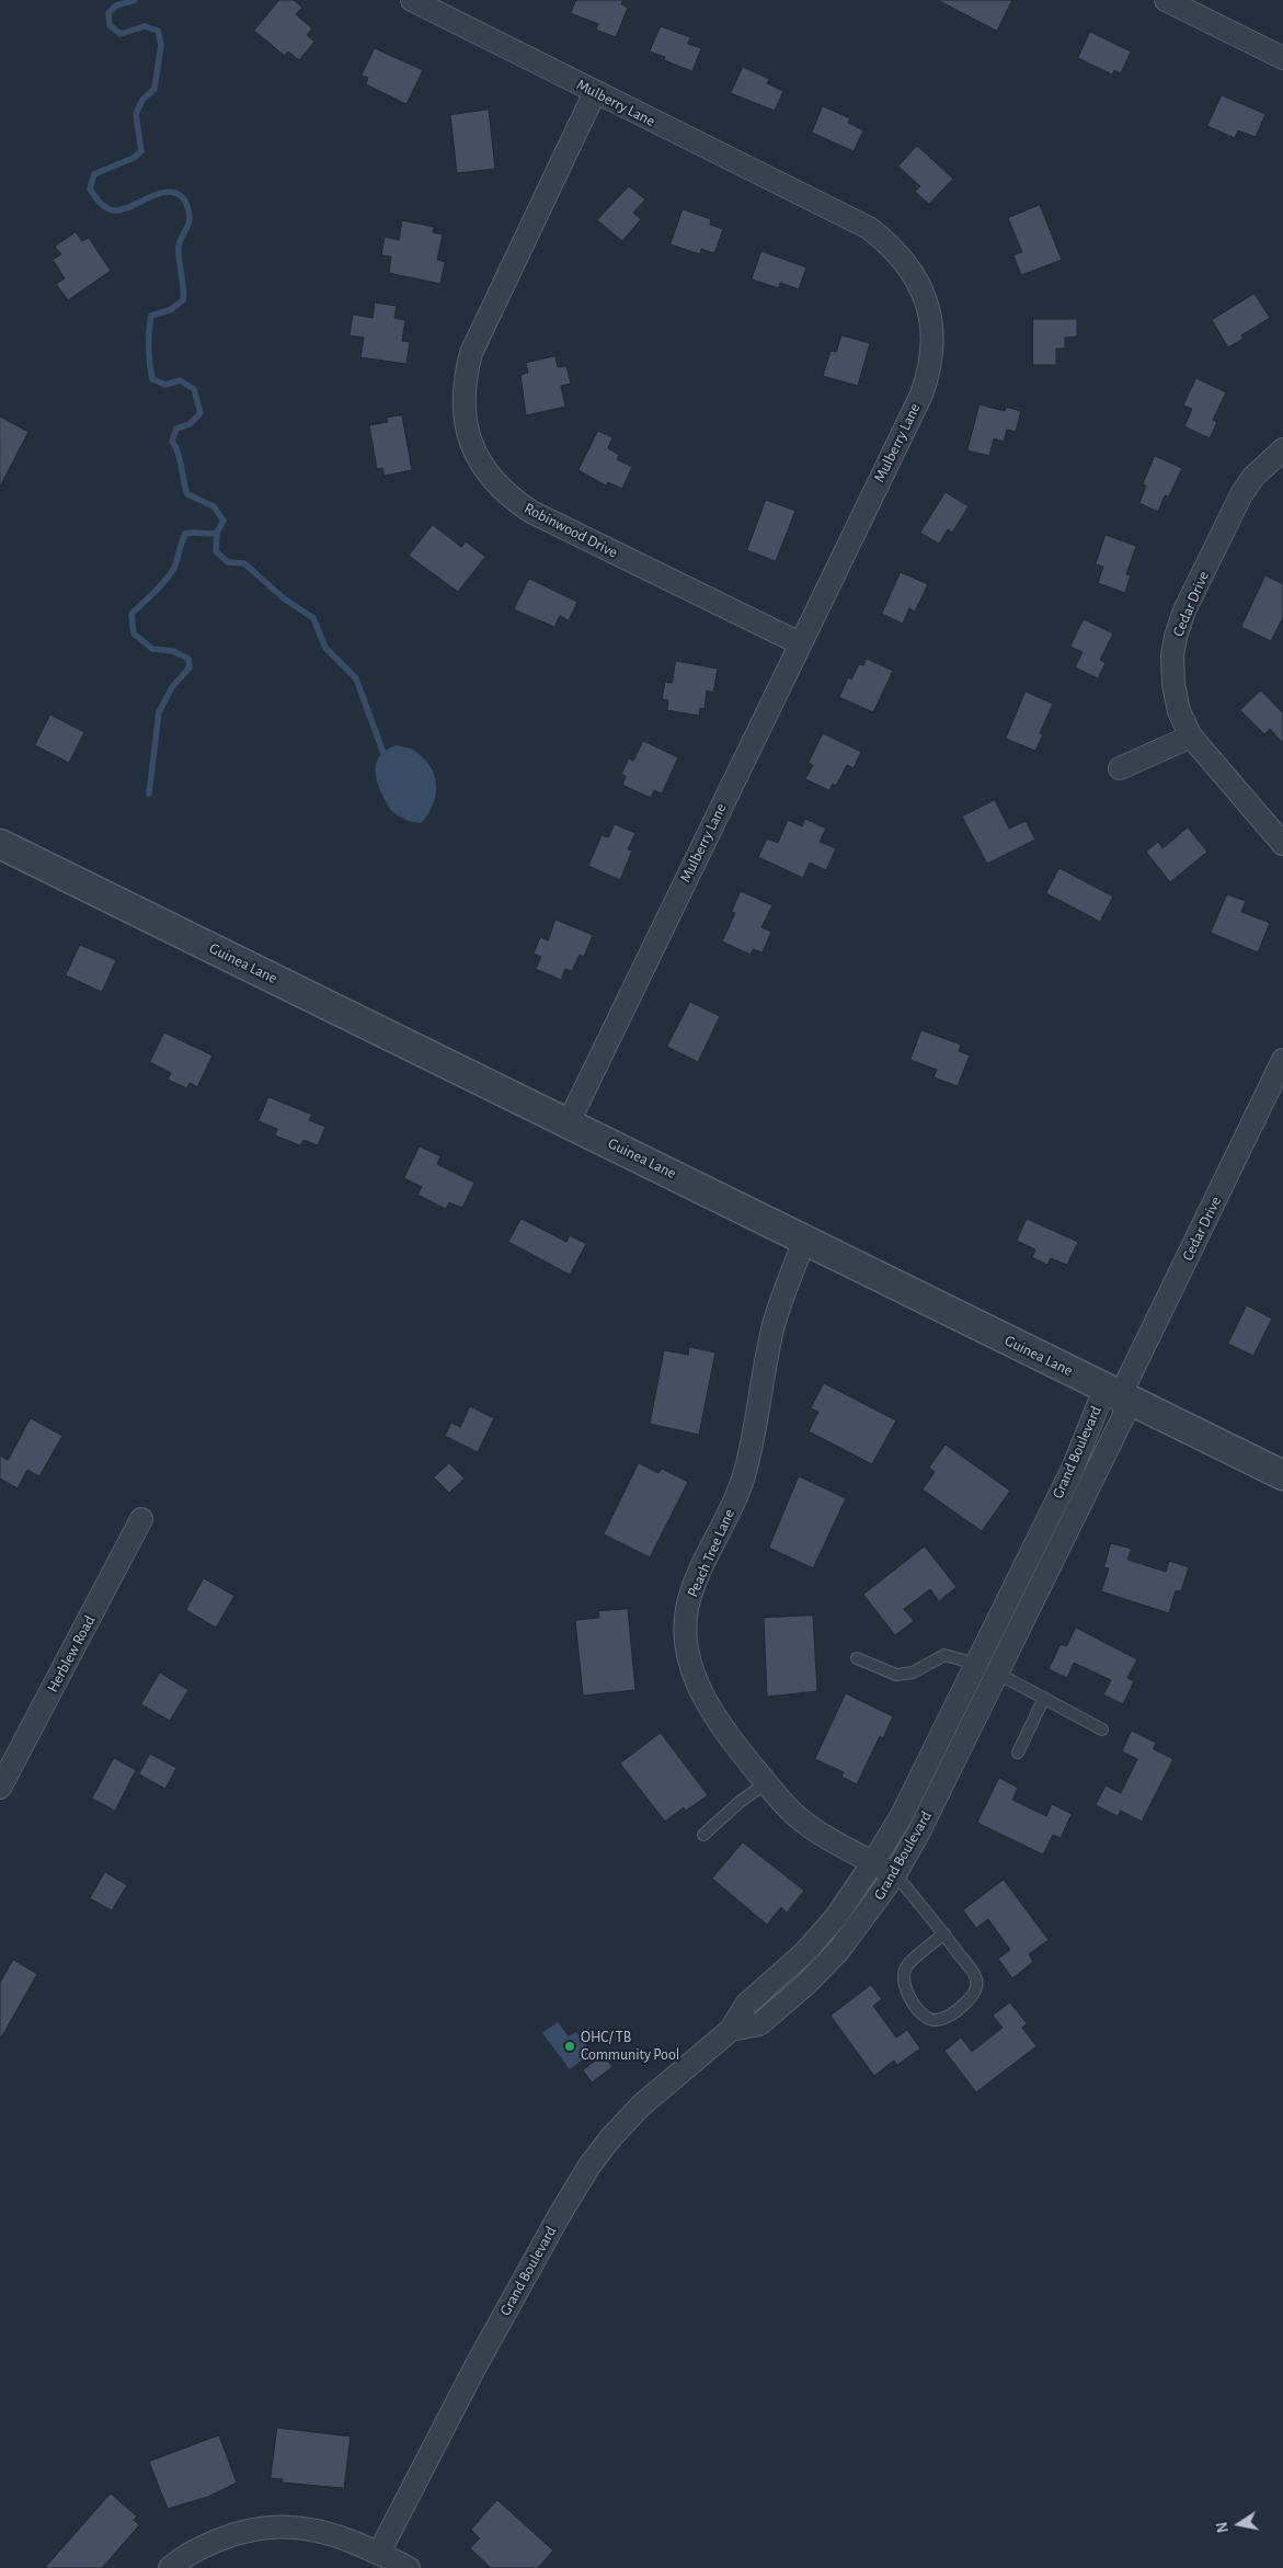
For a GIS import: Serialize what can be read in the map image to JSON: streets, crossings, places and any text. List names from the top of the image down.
{
  "streets": {
    "street": [
      "Mulberry Lane",
      "Robinwood Drive",
      "Cedar Drive",
      "Guinea Lane",
      "Grand Boulevard",
      "Peach Tree Lane",
      "Herblew Road"
    ]
  },
  "crossings": [
    ["Mulberry Lane", "Robinwood Drive"],
    ["Mulberry Lane", "Guinea Lane"],
    ["Cedar Drive", "Guinea Lane"],
    ["Cedar Drive", "Grand Boulevard"],
    ["Guinea Lane", "Grand Boulevard"],
    ["Guinea Lane", "Peach Tree Lane"],
    ["Grand Boulevard", "Peach Tree Lane"]
  ],
  "places": ["OHC/ TB Community Pool"],
  "north": "left"
}
